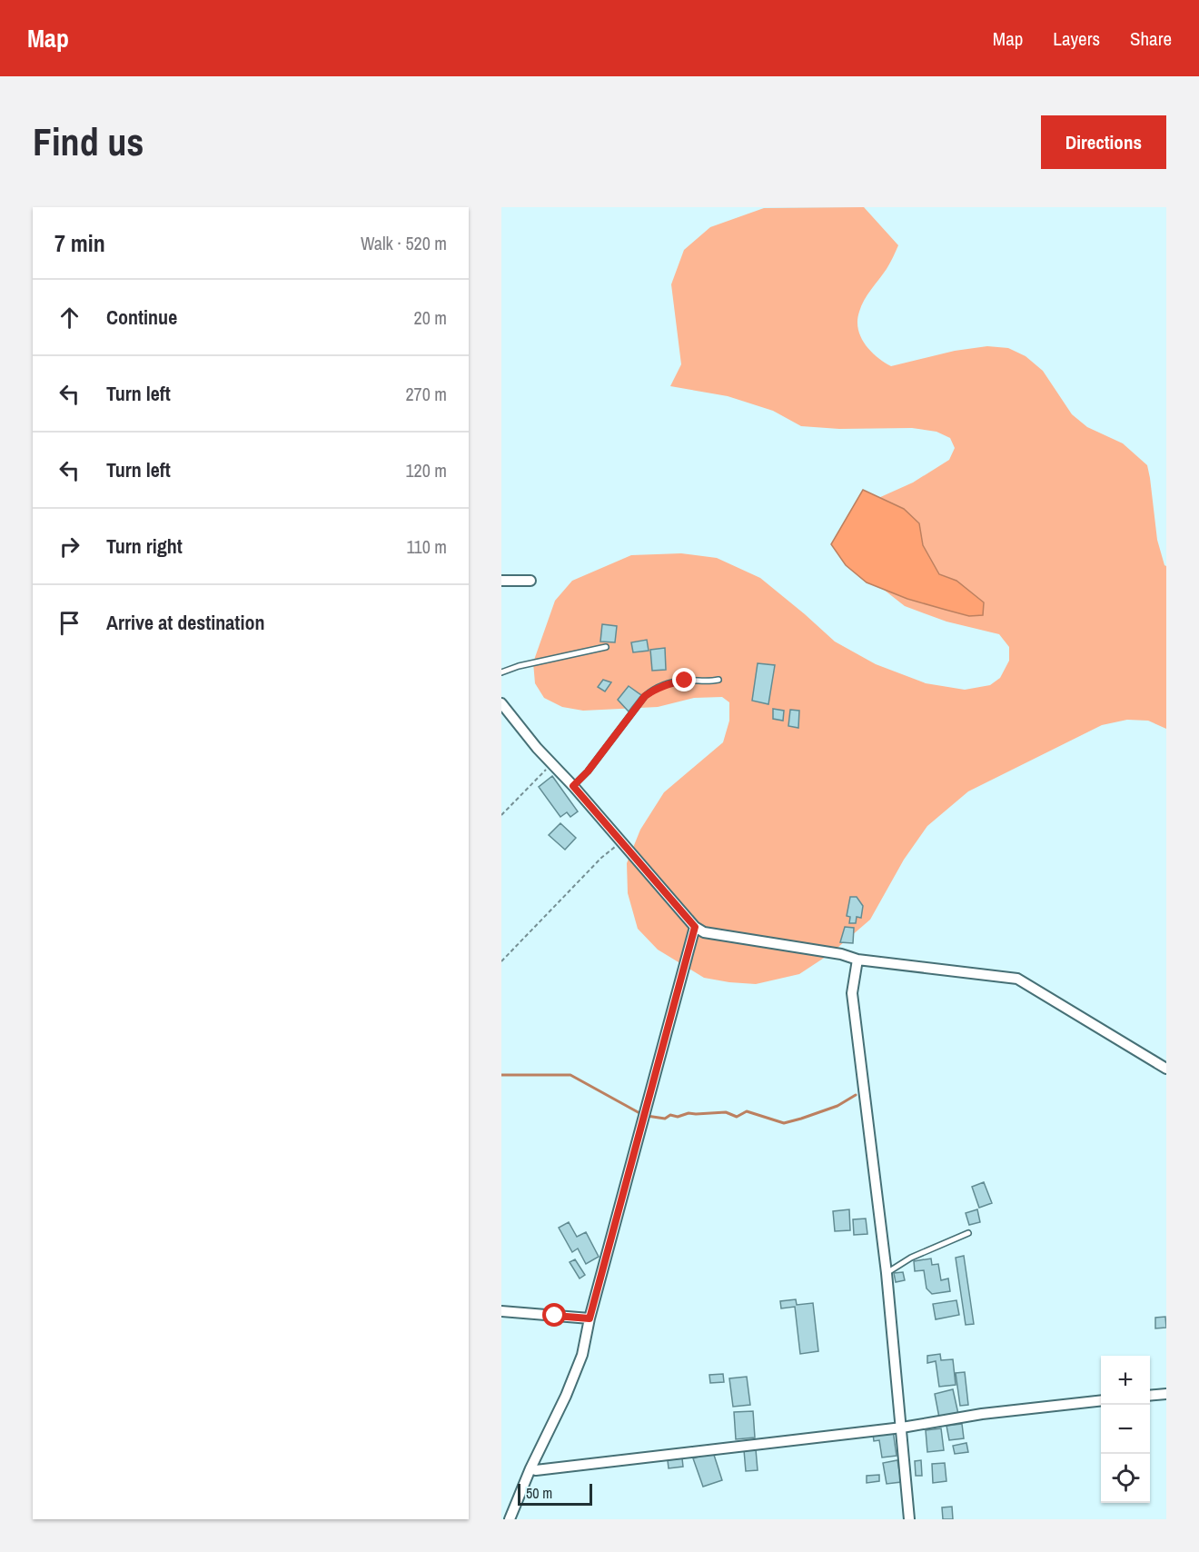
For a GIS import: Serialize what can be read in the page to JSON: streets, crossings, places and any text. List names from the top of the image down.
{
  "scale_bar": "50 m",
  "page": {
    "header": "Map",
    "nav": ["Map", "Layers", "Share"],
    "buttons": "Directions",
    "title": "Find us",
    "heading": ["7 min", "Walk · 520 m"],
    "list": [
      ["Continue", "20 m"],
      ["Turn left", "270 m"],
      ["Turn left", "120 m"],
      ["Turn right", "110 m"],
      "Arrive at destination"
    ],
    "map_buttons": ["+", "−"],
    "scale": "50 m"
  }
}
